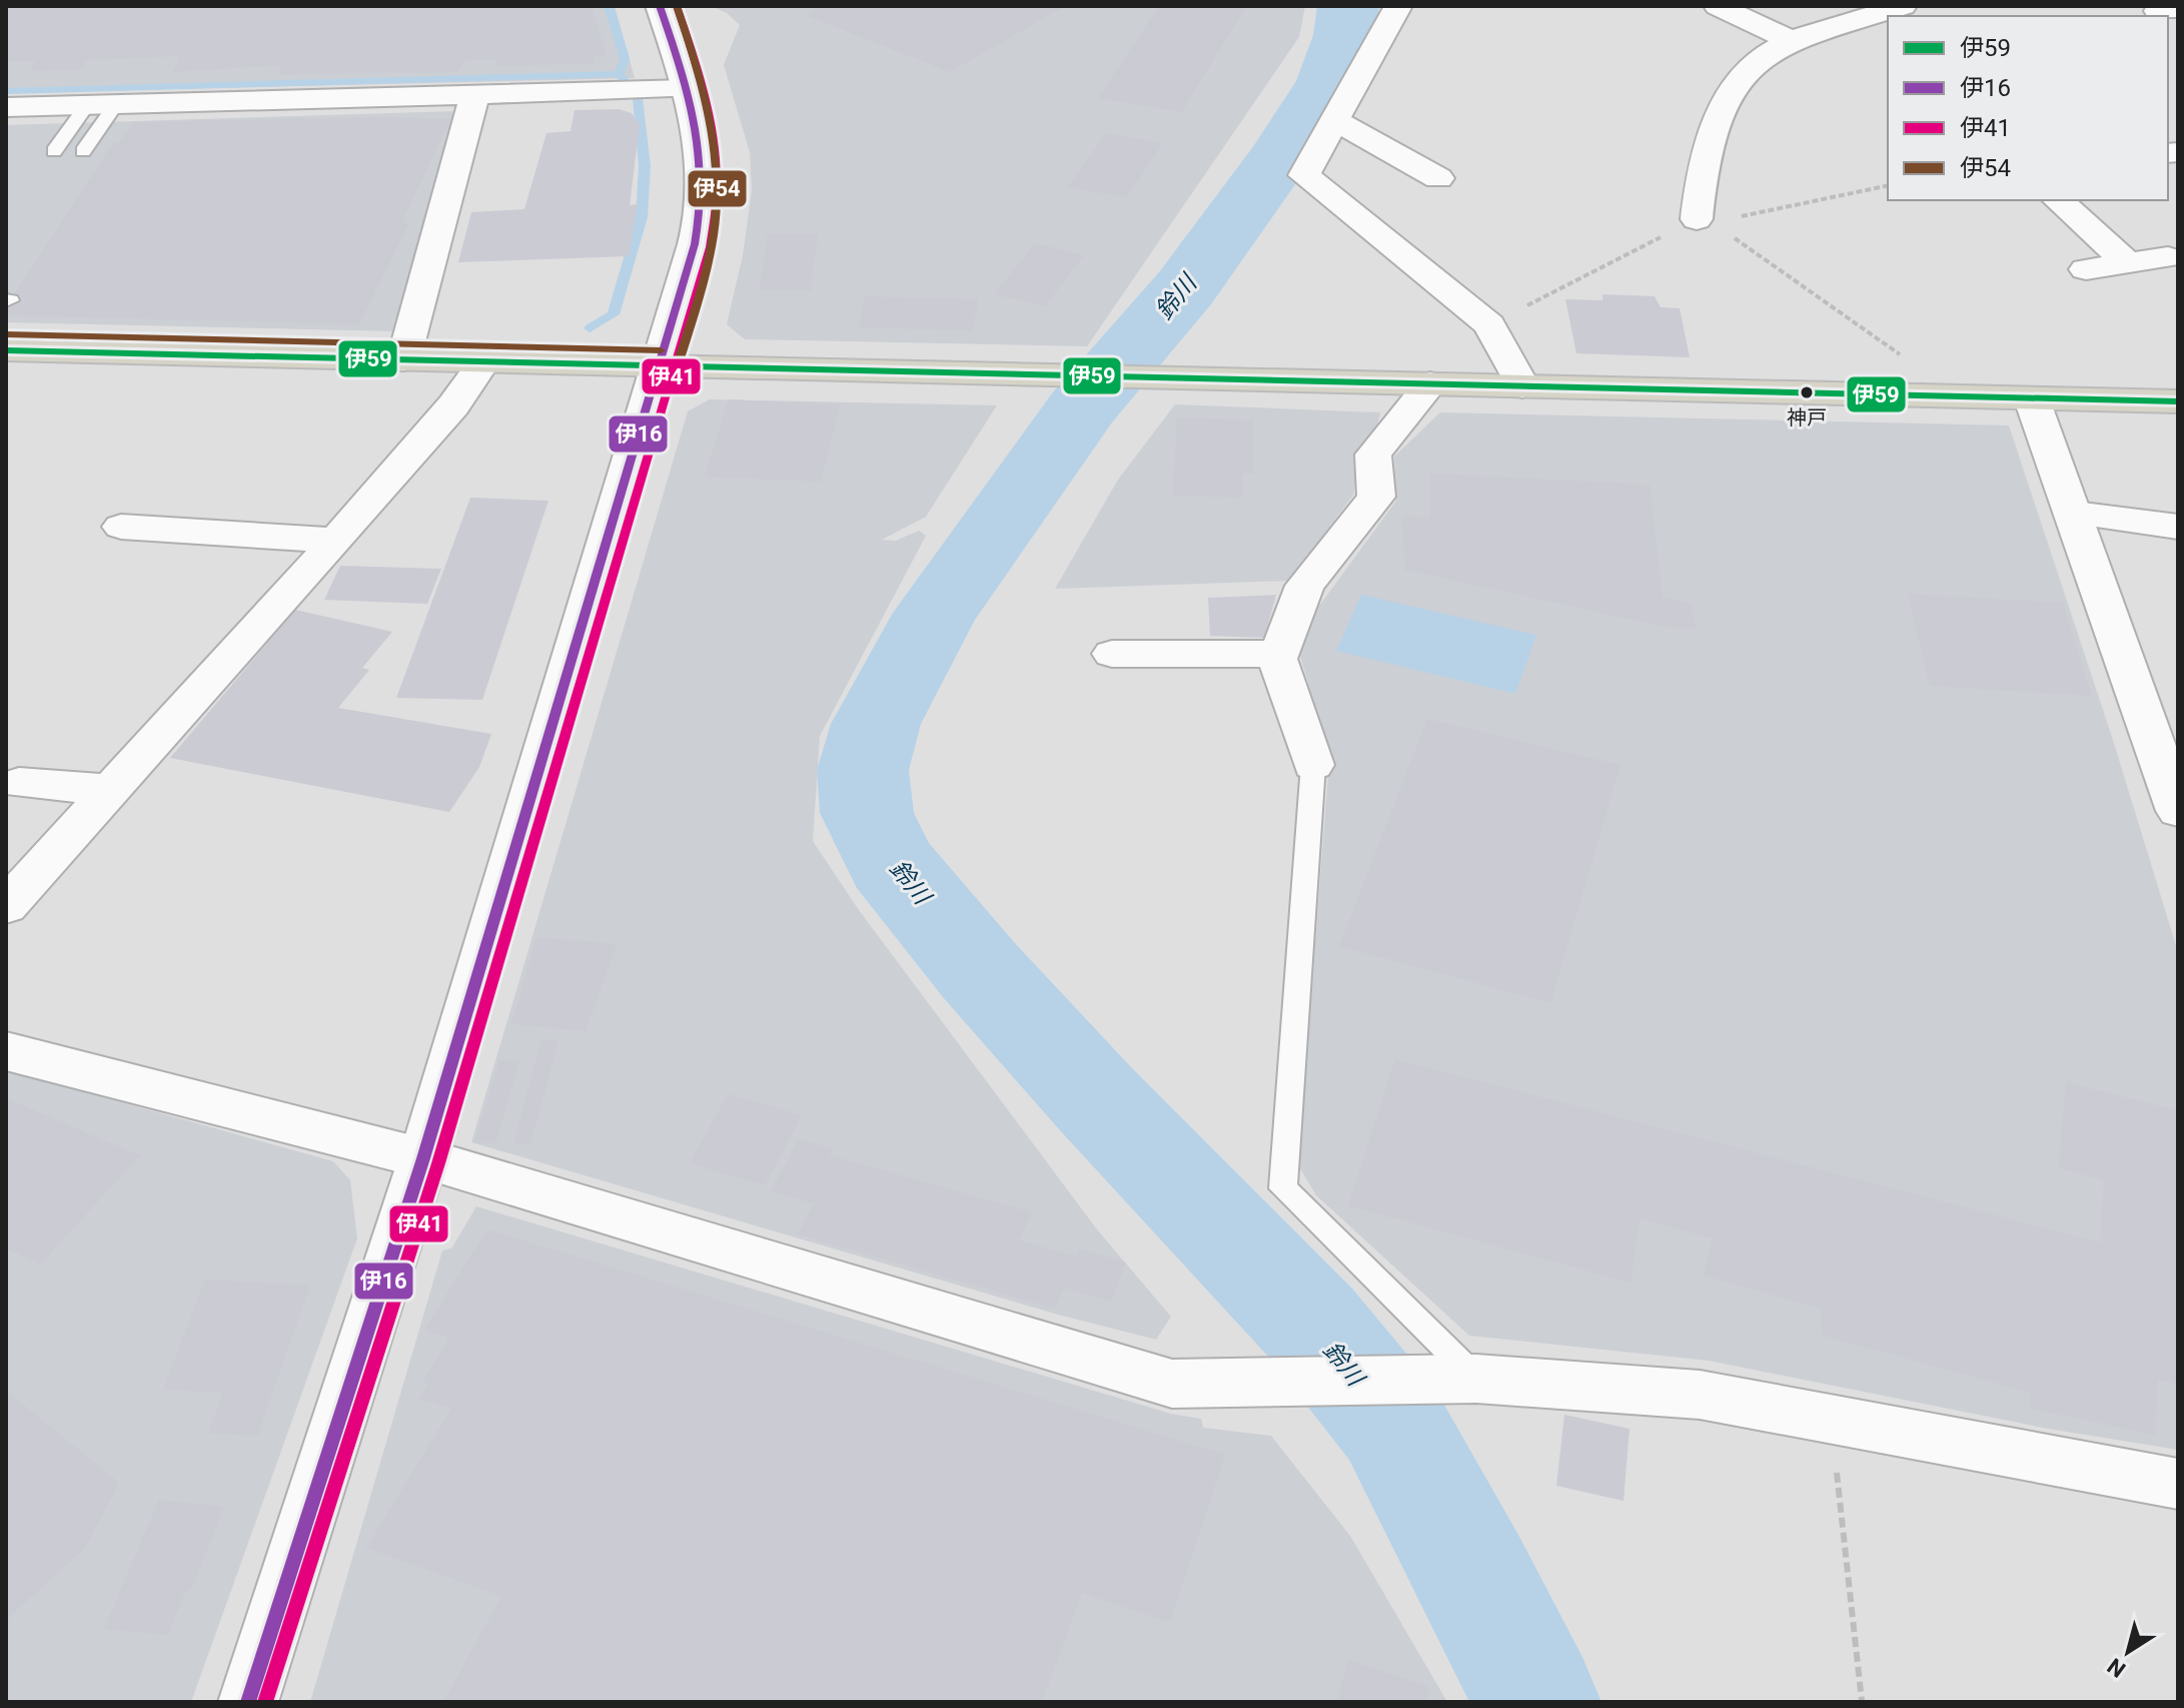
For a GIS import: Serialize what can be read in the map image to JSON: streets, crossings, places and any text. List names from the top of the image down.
{
  "water": ["鈴川"],
  "places": ["神戸"],
  "lines": [
    "transit line 伊16",
    "transit line 伊41",
    "transit line 伊54",
    "transit line 伊59"
  ],
  "legend": [
    "伊59",
    "伊16",
    "伊41",
    "伊54"
  ],
  "north": "bottom left"
}
